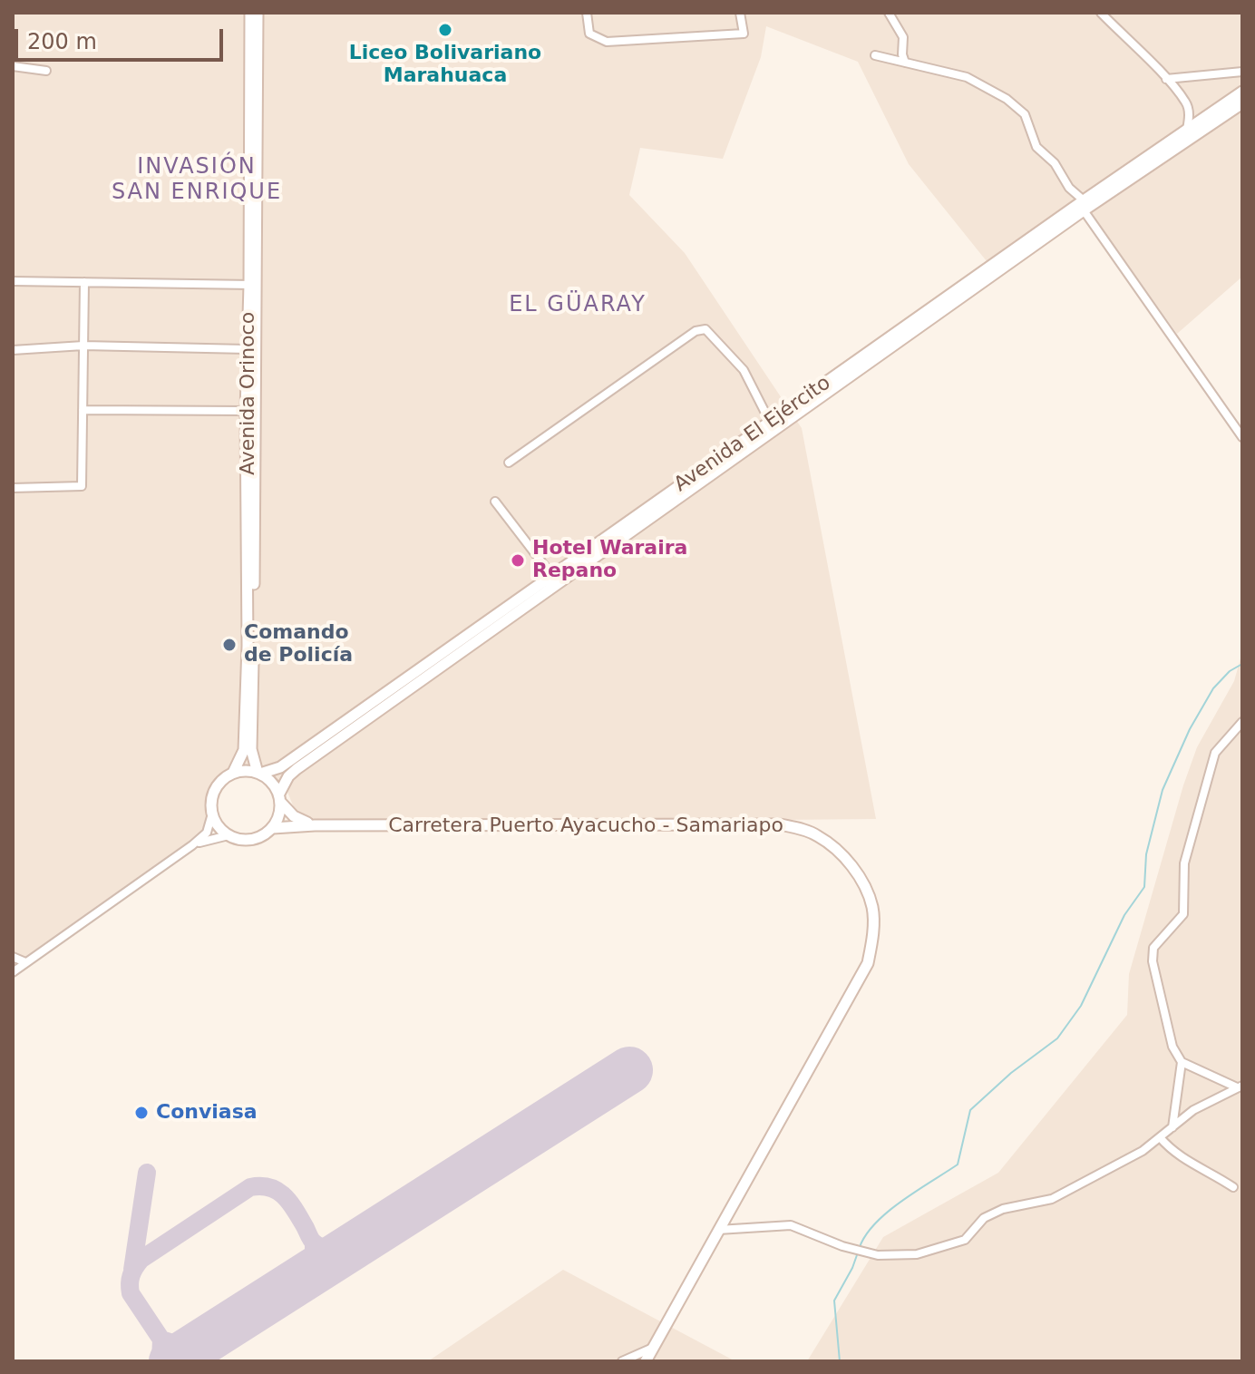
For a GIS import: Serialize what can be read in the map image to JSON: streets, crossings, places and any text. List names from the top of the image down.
{
  "streets": {
    "street": ["Avenida Orinoco", "Avenida El Ejército", "Carretera Puerto Ayacucho - Samariapo"]
  },
  "crossings": [
    ["Avenida Orinoco", "Avenida El Ejército"],
    ["Avenida Orinoco", "Carretera Puerto Ayacucho - Samariapo"],
    ["Avenida El Ejército", "Carretera Puerto Ayacucho - Samariapo"]
  ],
  "districts": ["INVASIÓN SAN ENRIQUE", "EL GÜARAY"],
  "places": [
    "Liceo Bolivariano Marahuaca",
    "Hotel Waraira Repano",
    "Comando de Policía",
    "Conviasa"
  ],
  "scale_bar": "200 m"
}
